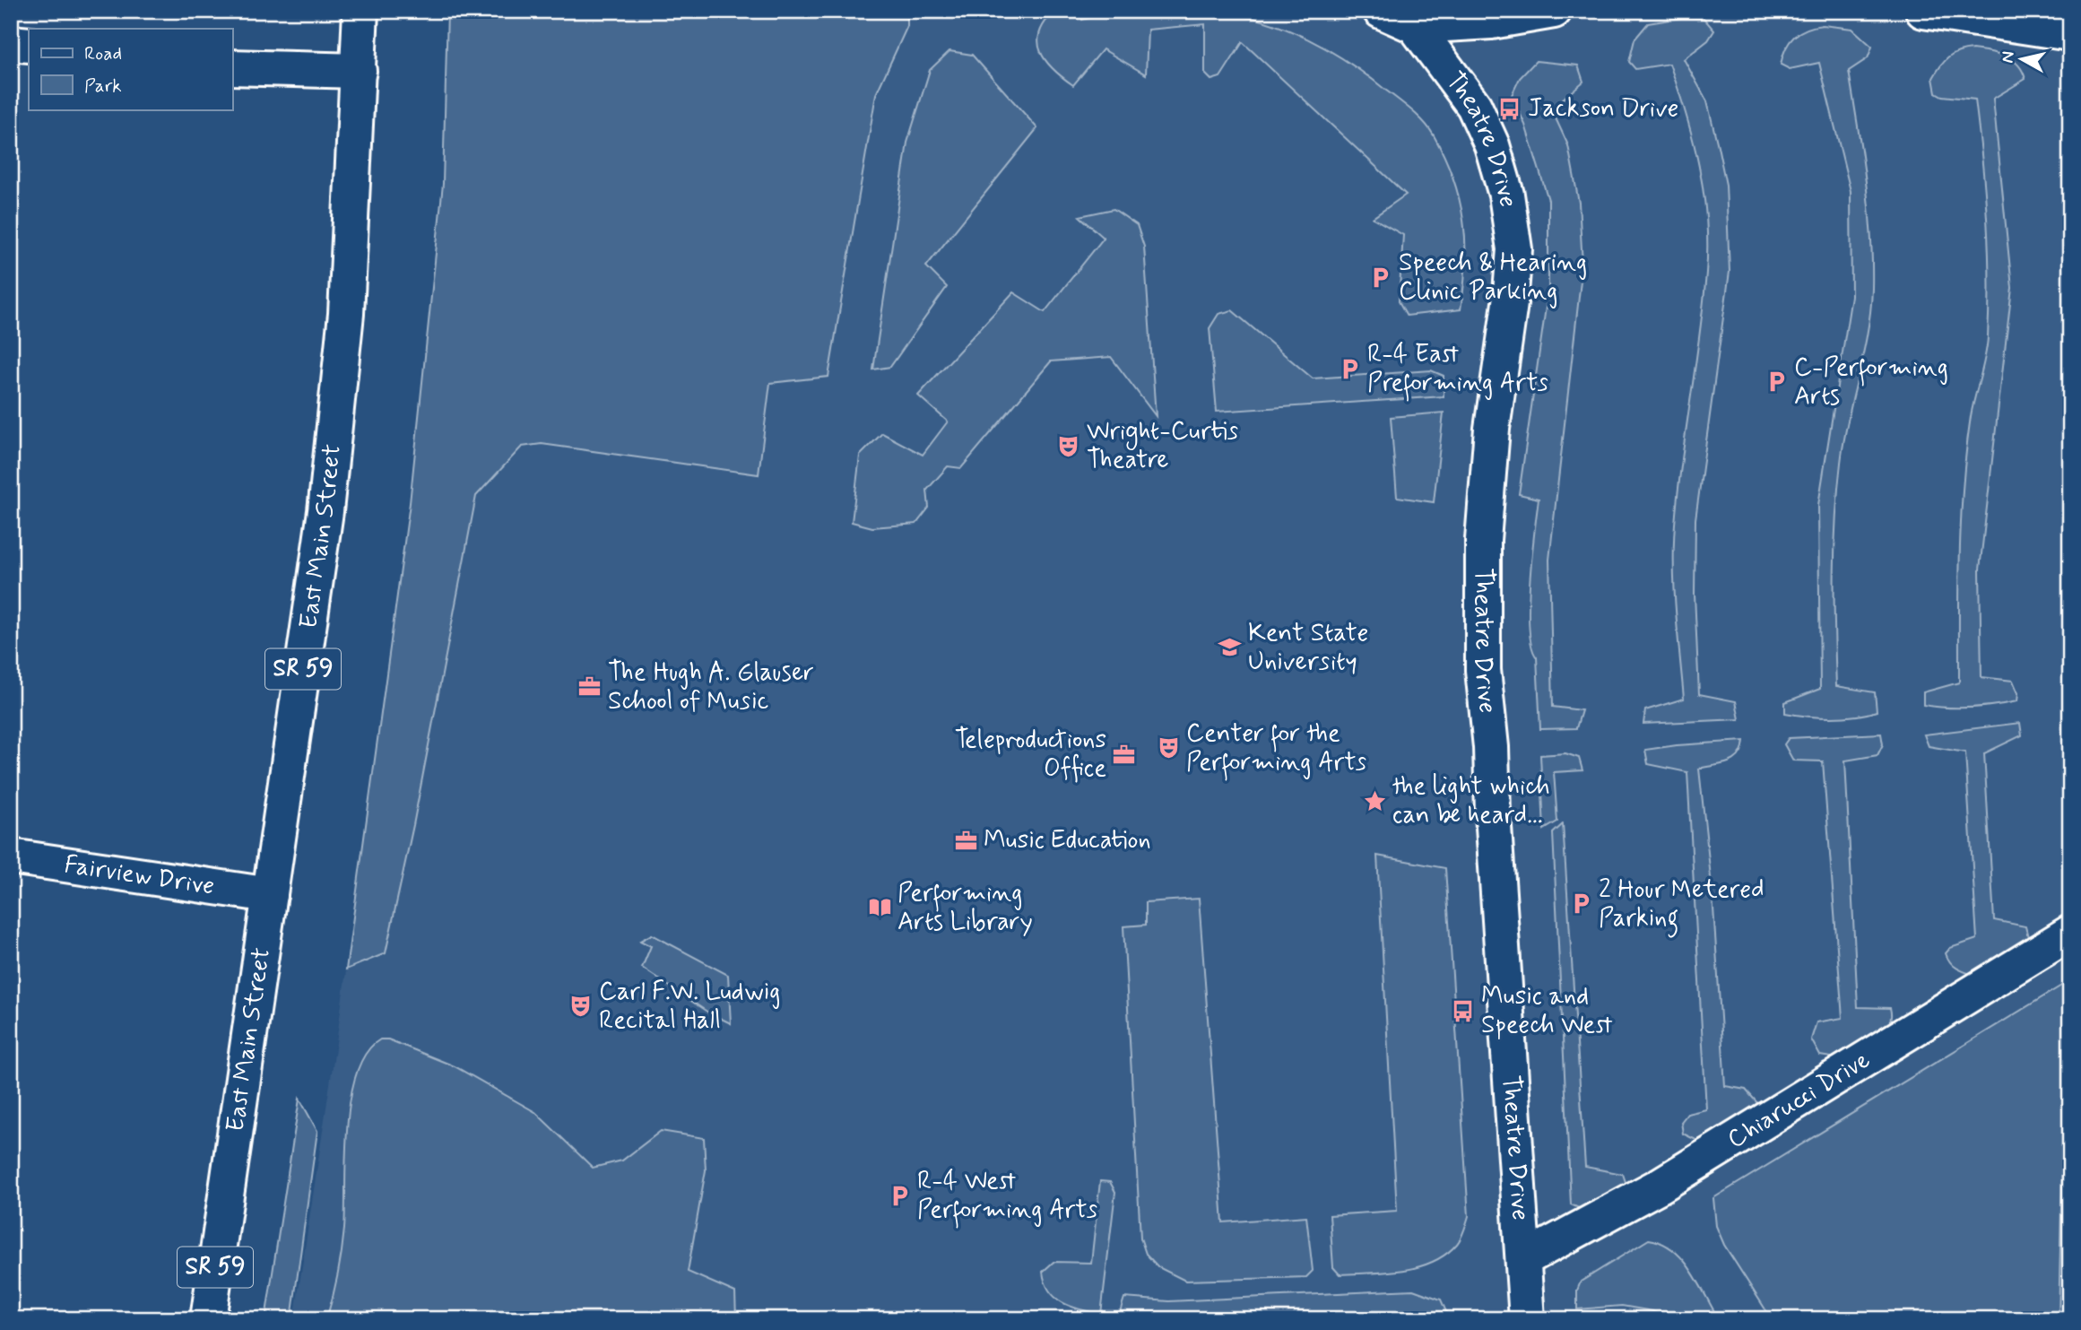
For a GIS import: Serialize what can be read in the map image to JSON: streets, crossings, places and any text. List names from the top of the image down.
{
  "streets": {
    "street": [
      "Theatre Drive",
      "East Main Street",
      "SR 59",
      "Fairview Drive",
      "Chiarucci Drive"
    ]
  },
  "crossings": [
    ["Theatre Drive", "Chiarucci Drive"],
    ["East Main Street", "Fairview Drive"]
  ],
  "places": {
    "bus stop": ["Jackson Drive", "Music and Speech West"],
    "parking": [
      "Speech & Hearing Clinic Parking",
      "R-4 East Preforming Arts",
      "C-Performing Arts",
      "2 Hour Metered Parking",
      "R-4 West Performing Arts"
    ],
    "theatre": ["Wright-Curtis Theatre", "Center for the Performing Arts", "Carl F.W. Ludwig Recital Hall"],
    "school or university": ["Kent State University"],
    "office": ["The Hugh A. Glauser School of Music", "Teleproductions Office", "Music Education"],
    "place": ["the light which can be heard..."],
    "library": ["Performing Arts Library"]
  },
  "legend": ["Road", "Park"],
  "north": "left"
}
